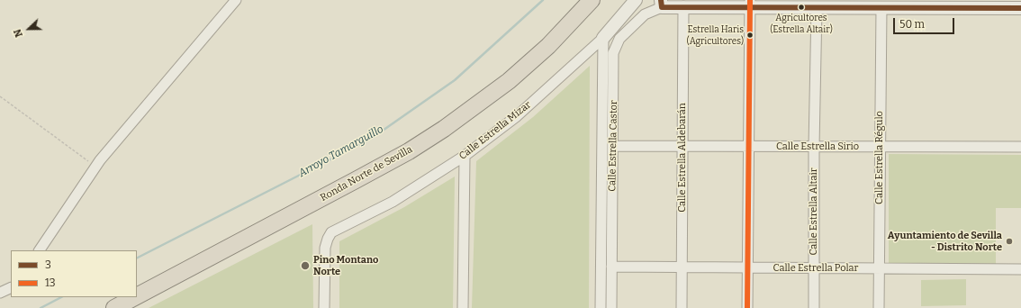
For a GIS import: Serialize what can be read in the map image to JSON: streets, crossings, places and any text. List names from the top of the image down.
{
  "streets": {
    "highway": ["Ronda Norte de Sevilla"],
    "street": [
      "Calle Estrella Mizar",
      "Calle Estrella Castor",
      "Calle Estrella Sirio",
      "Calle Estrella Aldebarán",
      "Calle Estrella Régulo",
      "Calle Estrella Altair",
      "Calle Estrella Polar"
    ]
  },
  "crossings": [
    ["Calle Estrella Mizar", "Calle Estrella Castor"],
    ["Calle Estrella Castor", "Calle Estrella Sirio"],
    ["Calle Estrella Castor", "Calle Estrella Polar"],
    ["Calle Estrella Sirio", "Calle Estrella Aldebarán"],
    ["Calle Estrella Sirio", "Calle Estrella Régulo"],
    ["Calle Estrella Sirio", "Calle Estrella Altair"],
    ["Calle Estrella Aldebarán", "Calle Estrella Polar"],
    ["Calle Estrella Régulo", "Calle Estrella Polar"],
    ["Calle Estrella Altair", "Calle Estrella Polar"]
  ],
  "water": ["Arroyo Tamarguillo"],
  "places": [
    "Agricultores (Estrella Altair)",
    "Estrella Haris (Agricultores)",
    "Ayuntamiento de Sevilla - Distrito Norte",
    "Pino Montano Norte"
  ],
  "lines": ["transit line 3", "transit line 13"],
  "legend": ["3", "13"],
  "scale_bar": "50 m",
  "north": "left"
}
